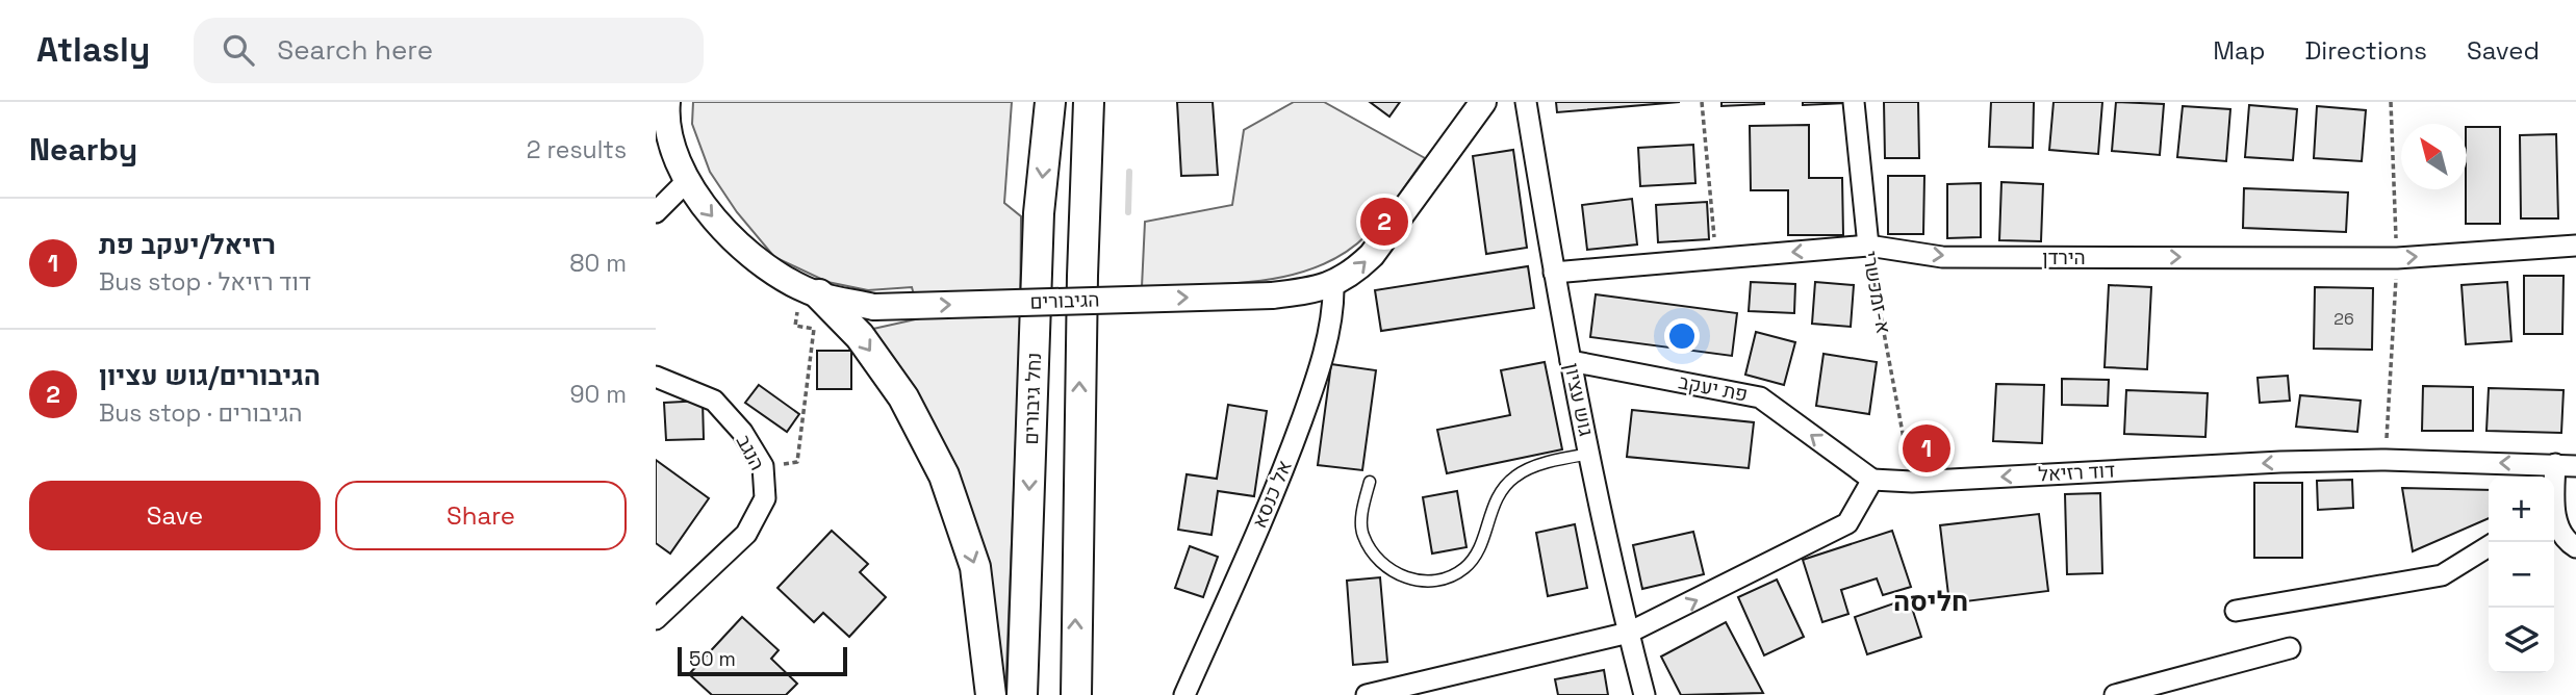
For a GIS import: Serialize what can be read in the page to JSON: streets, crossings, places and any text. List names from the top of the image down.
{
  "streets": {
    "main road": ["נחל גיבורים"],
    "street": [
      "הירדן",
      "א-זמכשרי",
      "הגיבורים",
      "פת יעקב",
      "גוש עציון",
      "הנגב",
      "דוד רזיאל",
      "אל כנסא"
    ]
  },
  "crossings": [
    ["הירדן", "א-זמכשרי"],
    ["הירדן", "גוש עציון"],
    ["א-זמכשרי", "דוד רזיאל"],
    ["הגיבורים", "אל כנסא"],
    ["פת יעקב", "גוש עציון"],
    ["פת יעקב", "דוד רזיאל"]
  ],
  "one_way": ["הגיבורים", "פת יעקב"],
  "districts": ["חליסה"],
  "house_numbers": ["26"],
  "scale_bar": "50 m",
  "north": "top left",
  "page": {
    "header": "Atlasly",
    "search": "Search here",
    "nav": ["Map", "Directions", "Saved"],
    "heading": ["Nearby", "2 results"],
    "pins": ["2", "1"],
    "list": [
      {
        "mark": "1",
        "name": "רזיאל/יעקב פת",
        "note": "Bus stop · דוד רזיאל",
        "value": "80 m"
      },
      {
        "mark": "2",
        "name": "הגיבורים/גוש עציון",
        "note": "Bus stop · הגיבורים",
        "value": "90 m"
      }
    ],
    "buttons": ["Save", "Share"],
    "map_buttons": ["+", "−"],
    "scale": "50 m"
  }
}
